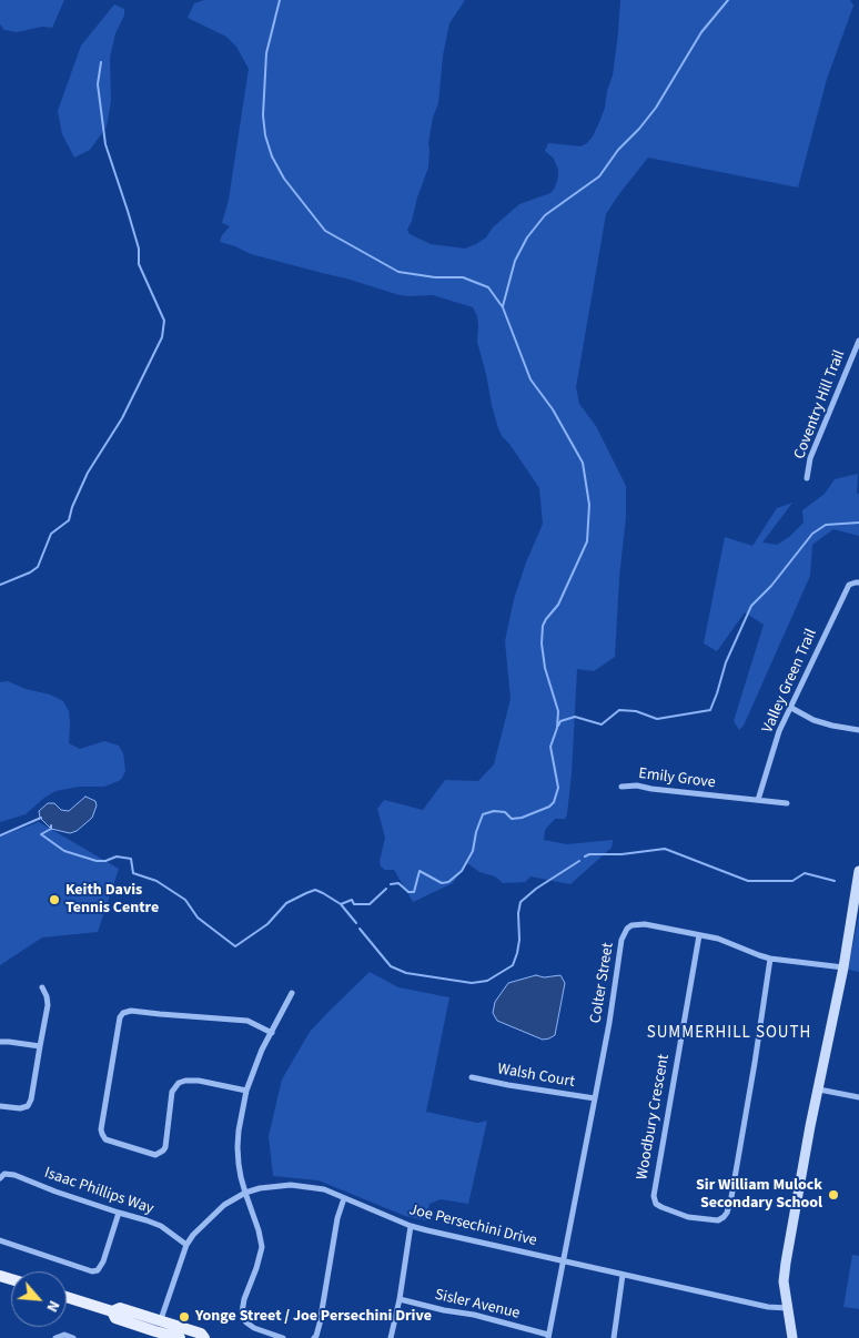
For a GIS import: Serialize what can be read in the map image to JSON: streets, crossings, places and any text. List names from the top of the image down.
{
  "streets": {
    "street": [
      "Coventry Hill Trail",
      "Valley Green Trail",
      "Emily Grove",
      "Colter Street",
      "Walsh Court",
      "Woodbury Crescent",
      "Isaac Phillips Way",
      "Joe Persechini Drive",
      "Sisler Avenue"
    ]
  },
  "crossings": [
    ["Valley Green Trail", "Emily Grove"],
    ["Colter Street", "Walsh Court"],
    ["Colter Street", "Woodbury Crescent"],
    ["Colter Street", "Joe Persechini Drive"],
    ["Colter Street", "Sisler Avenue"],
    ["Isaac Phillips Way", "Joe Persechini Drive"]
  ],
  "districts": ["SUMMERHILL SOUTH"],
  "places": ["Keith Davis Tennis Centre", "Sir William Mulock Secondary School", "Yonge Street / Joe Persechini Drive"],
  "north": "bottom right"
}
